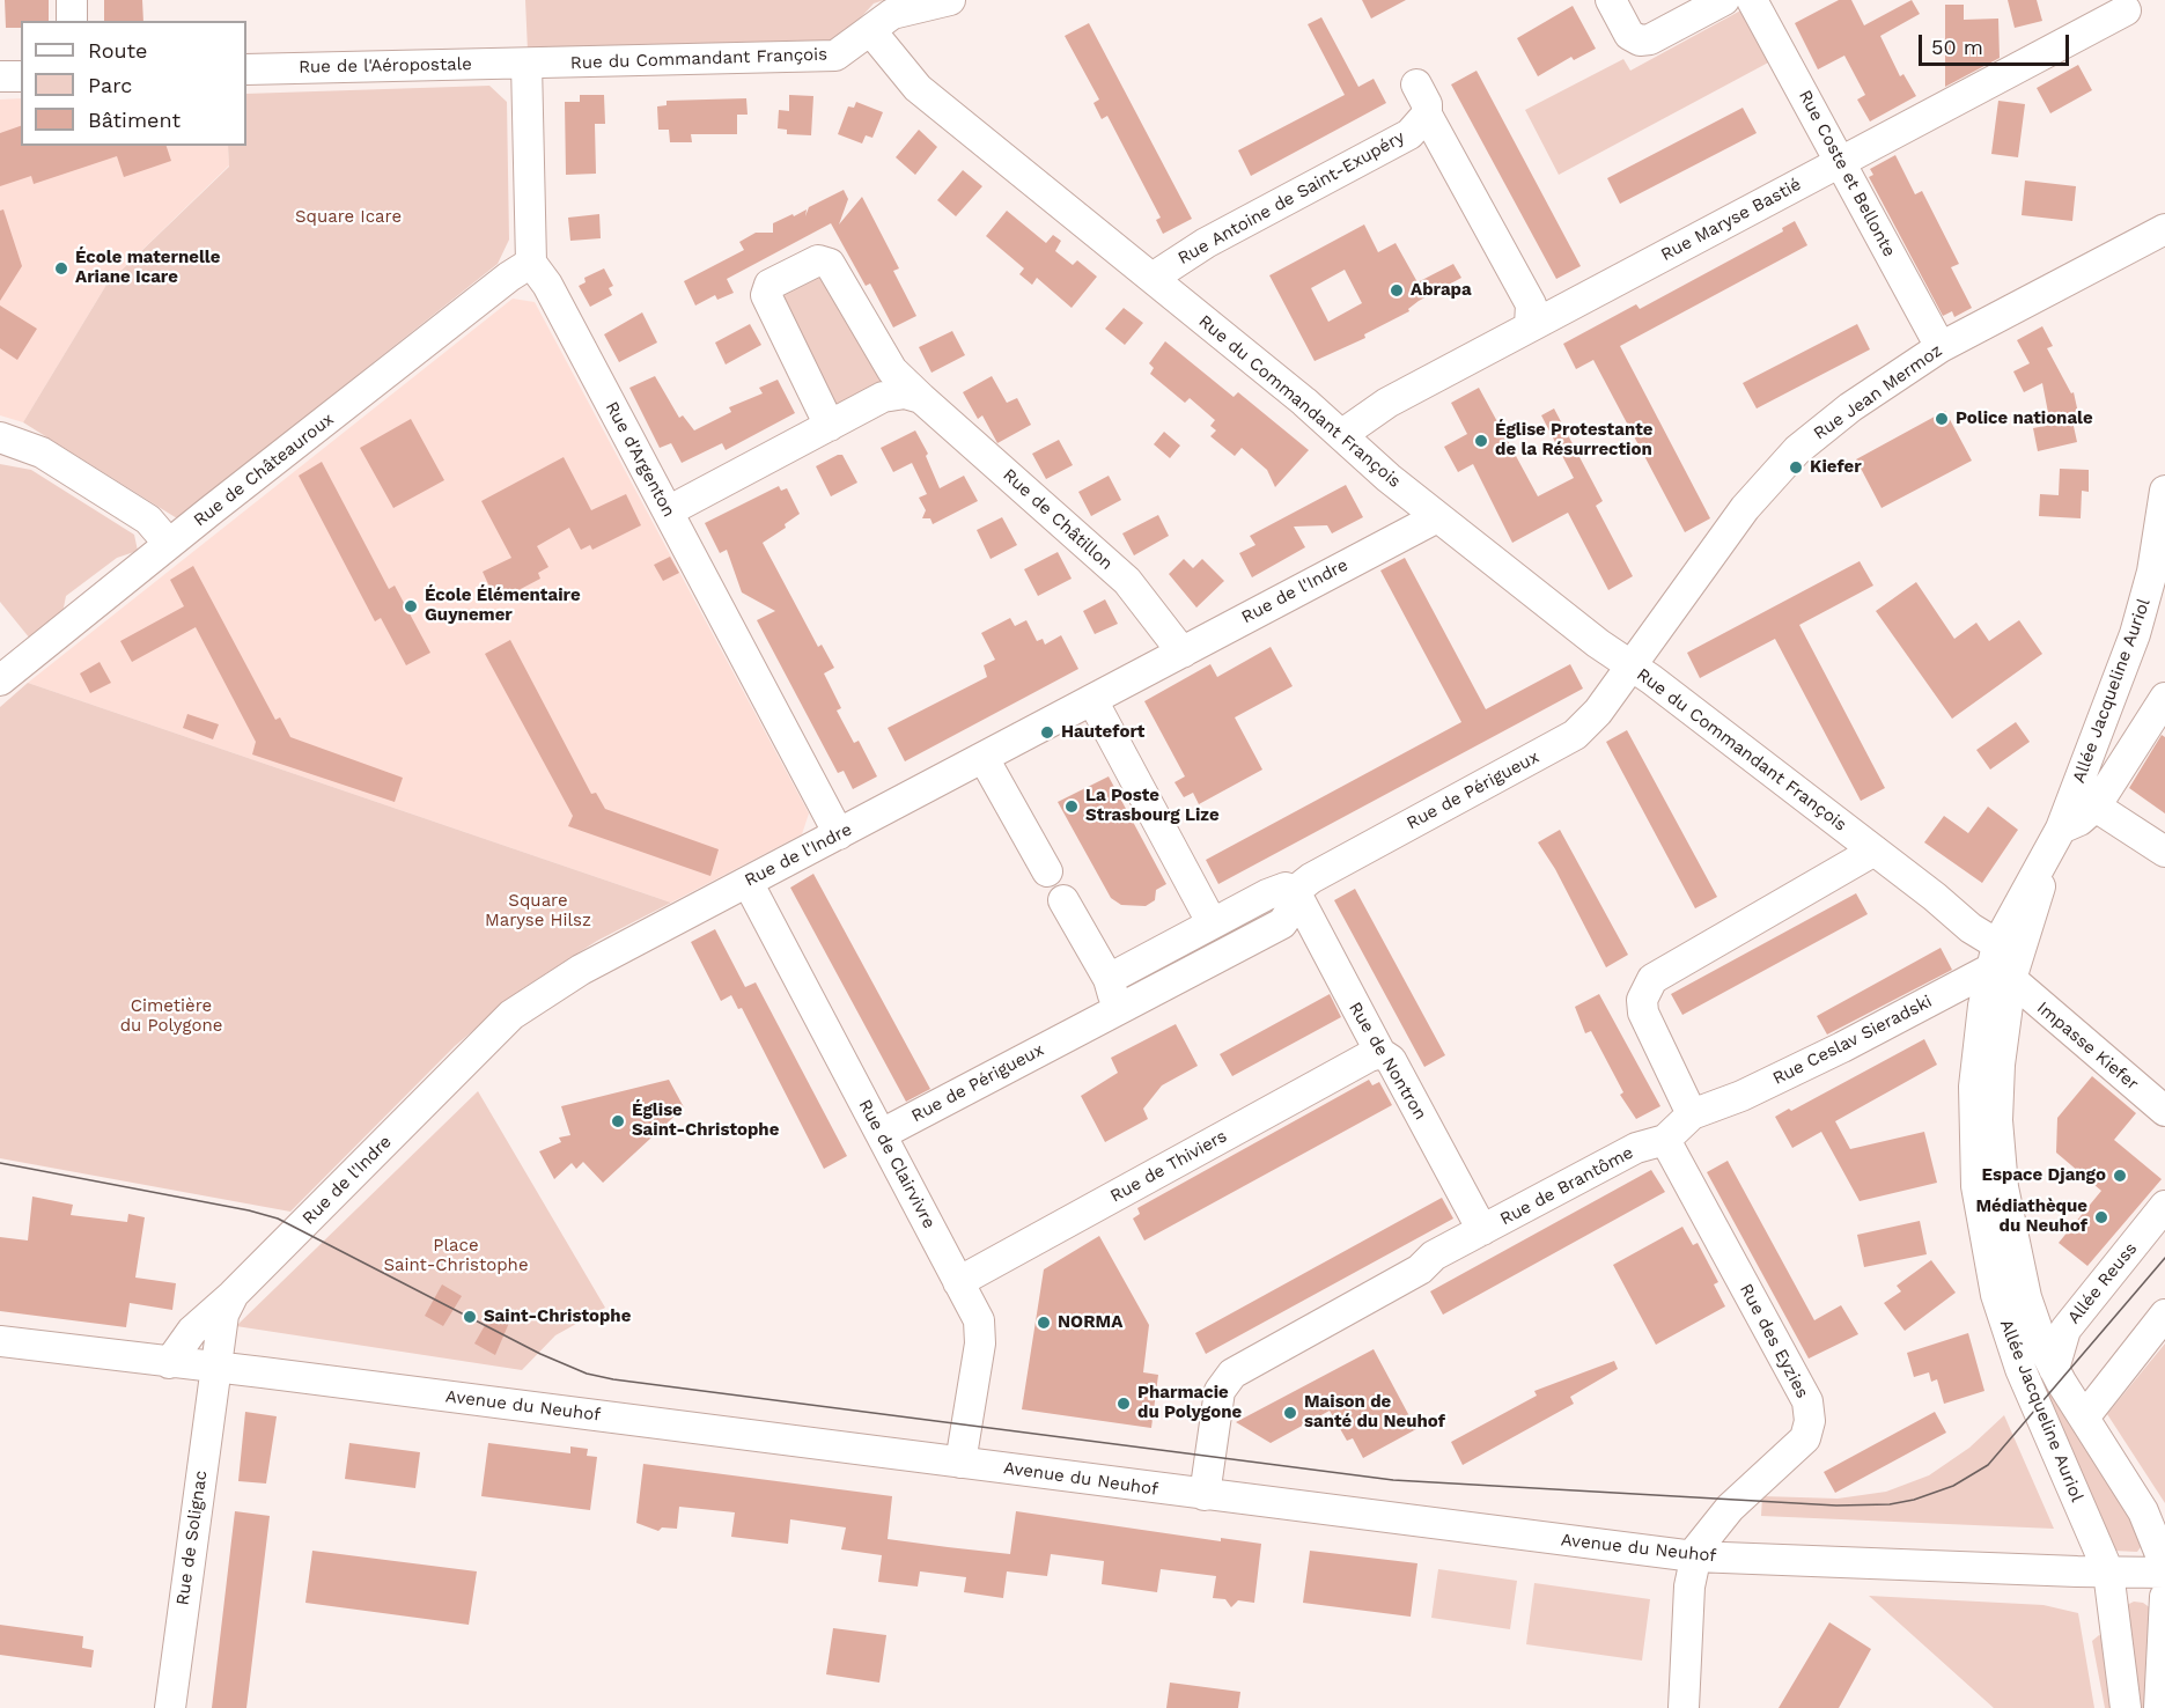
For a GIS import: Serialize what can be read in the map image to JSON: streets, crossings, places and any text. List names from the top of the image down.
{
  "streets": {
    "street": [
      "Rue du Commandant François",
      "Rue de l'Aéropostale",
      "Rue Coste et Bellonte",
      "Rue Antoine de Saint-Exupéry",
      "Rue Maryse Bastié",
      "Rue Jean Mermoz",
      "Rue d'Argenton",
      "Rue de Châteauroux",
      "Rue de Châtillon",
      "Rue de l'Indre",
      "Allée Jacqueline Auriol",
      "Rue de Périgueux",
      "Rue Ceslav Sieradski",
      "Impasse Kiefer",
      "Rue de Nontron",
      "Rue de Clairvivre",
      "Rue de Thiviers",
      "Rue de Brantôme",
      "Allée Reuss",
      "Rue des Eyzies",
      "Avenue du Neuhof",
      "Rue de Solignac"
    ]
  },
  "crossings": [
    ["Rue du Commandant François", "Rue de l'Aéropostale"],
    ["Rue du Commandant François", "Rue Antoine de Saint-Exupéry"],
    ["Rue du Commandant François", "Rue Maryse Bastié"],
    ["Rue du Commandant François", "Rue Jean Mermoz"],
    ["Rue du Commandant François", "Rue de l'Indre"],
    ["Rue du Commandant François", "Allée Jacqueline Auriol"],
    ["Rue du Commandant François", "Rue de Périgueux"],
    ["Rue du Commandant François", "Rue Ceslav Sieradski"],
    ["Rue du Commandant François", "Impasse Kiefer"],
    ["Rue Coste et Bellonte", "Rue Maryse Bastié"],
    ["Rue Coste et Bellonte", "Rue Jean Mermoz"],
    ["Rue Jean Mermoz", "Rue de Périgueux"],
    ["Rue d'Argenton", "Rue de Châteauroux"],
    ["Rue d'Argenton", "Rue de l'Indre"],
    ["Rue de Châtillon", "Rue de l'Indre"],
    ["Rue de l'Indre", "Rue de Clairvivre"],
    ["Rue de l'Indre", "Avenue du Neuhof"],
    ["Rue de l'Indre", "Rue de Solignac"],
    ["Allée Jacqueline Auriol", "Rue Ceslav Sieradski"],
    ["Allée Jacqueline Auriol", "Impasse Kiefer"],
    ["Allée Jacqueline Auriol", "Allée Reuss"],
    ["Allée Jacqueline Auriol", "Avenue du Neuhof"],
    ["Rue de Périgueux", "Rue de Nontron"],
    ["Rue de Périgueux", "Rue de Clairvivre"],
    ["Rue Ceslav Sieradski", "Impasse Kiefer"],
    ["Rue Ceslav Sieradski", "Rue de Brantôme"],
    ["Rue de Nontron", "Rue de Thiviers"],
    ["Rue de Nontron", "Rue de Brantôme"],
    ["Rue de Clairvivre", "Rue de Thiviers"],
    ["Rue de Clairvivre", "Avenue du Neuhof"],
    ["Rue de Brantôme", "Rue des Eyzies"],
    ["Rue de Brantôme", "Avenue du Neuhof"],
    ["Rue des Eyzies", "Avenue du Neuhof"],
    ["Avenue du Neuhof", "Rue de Solignac"]
  ],
  "parks": [
    "Square Icare",
    "Square Maryse Hilsz",
    "Cimetière du Polygone",
    "Place Saint-Christophe"
  ],
  "places": [
    "École maternelle Ariane Icare",
    "Abrapa",
    "Police nationale",
    "Église Protestante de la Résurrection",
    "Kiefer",
    "École Élémentaire Guynemer",
    "Hautefort",
    "La Poste Strasbourg Lize",
    "Église Saint-Christophe",
    "Espace Django",
    "Médiathèque du Neuhof",
    "Saint-Christophe",
    "NORMA",
    "Pharmacie du Polygone",
    "Maison de santé du Neuhof"
  ],
  "legend": ["Route", "Parc", "Bâtiment"],
  "scale_bar": "50 m"
}
